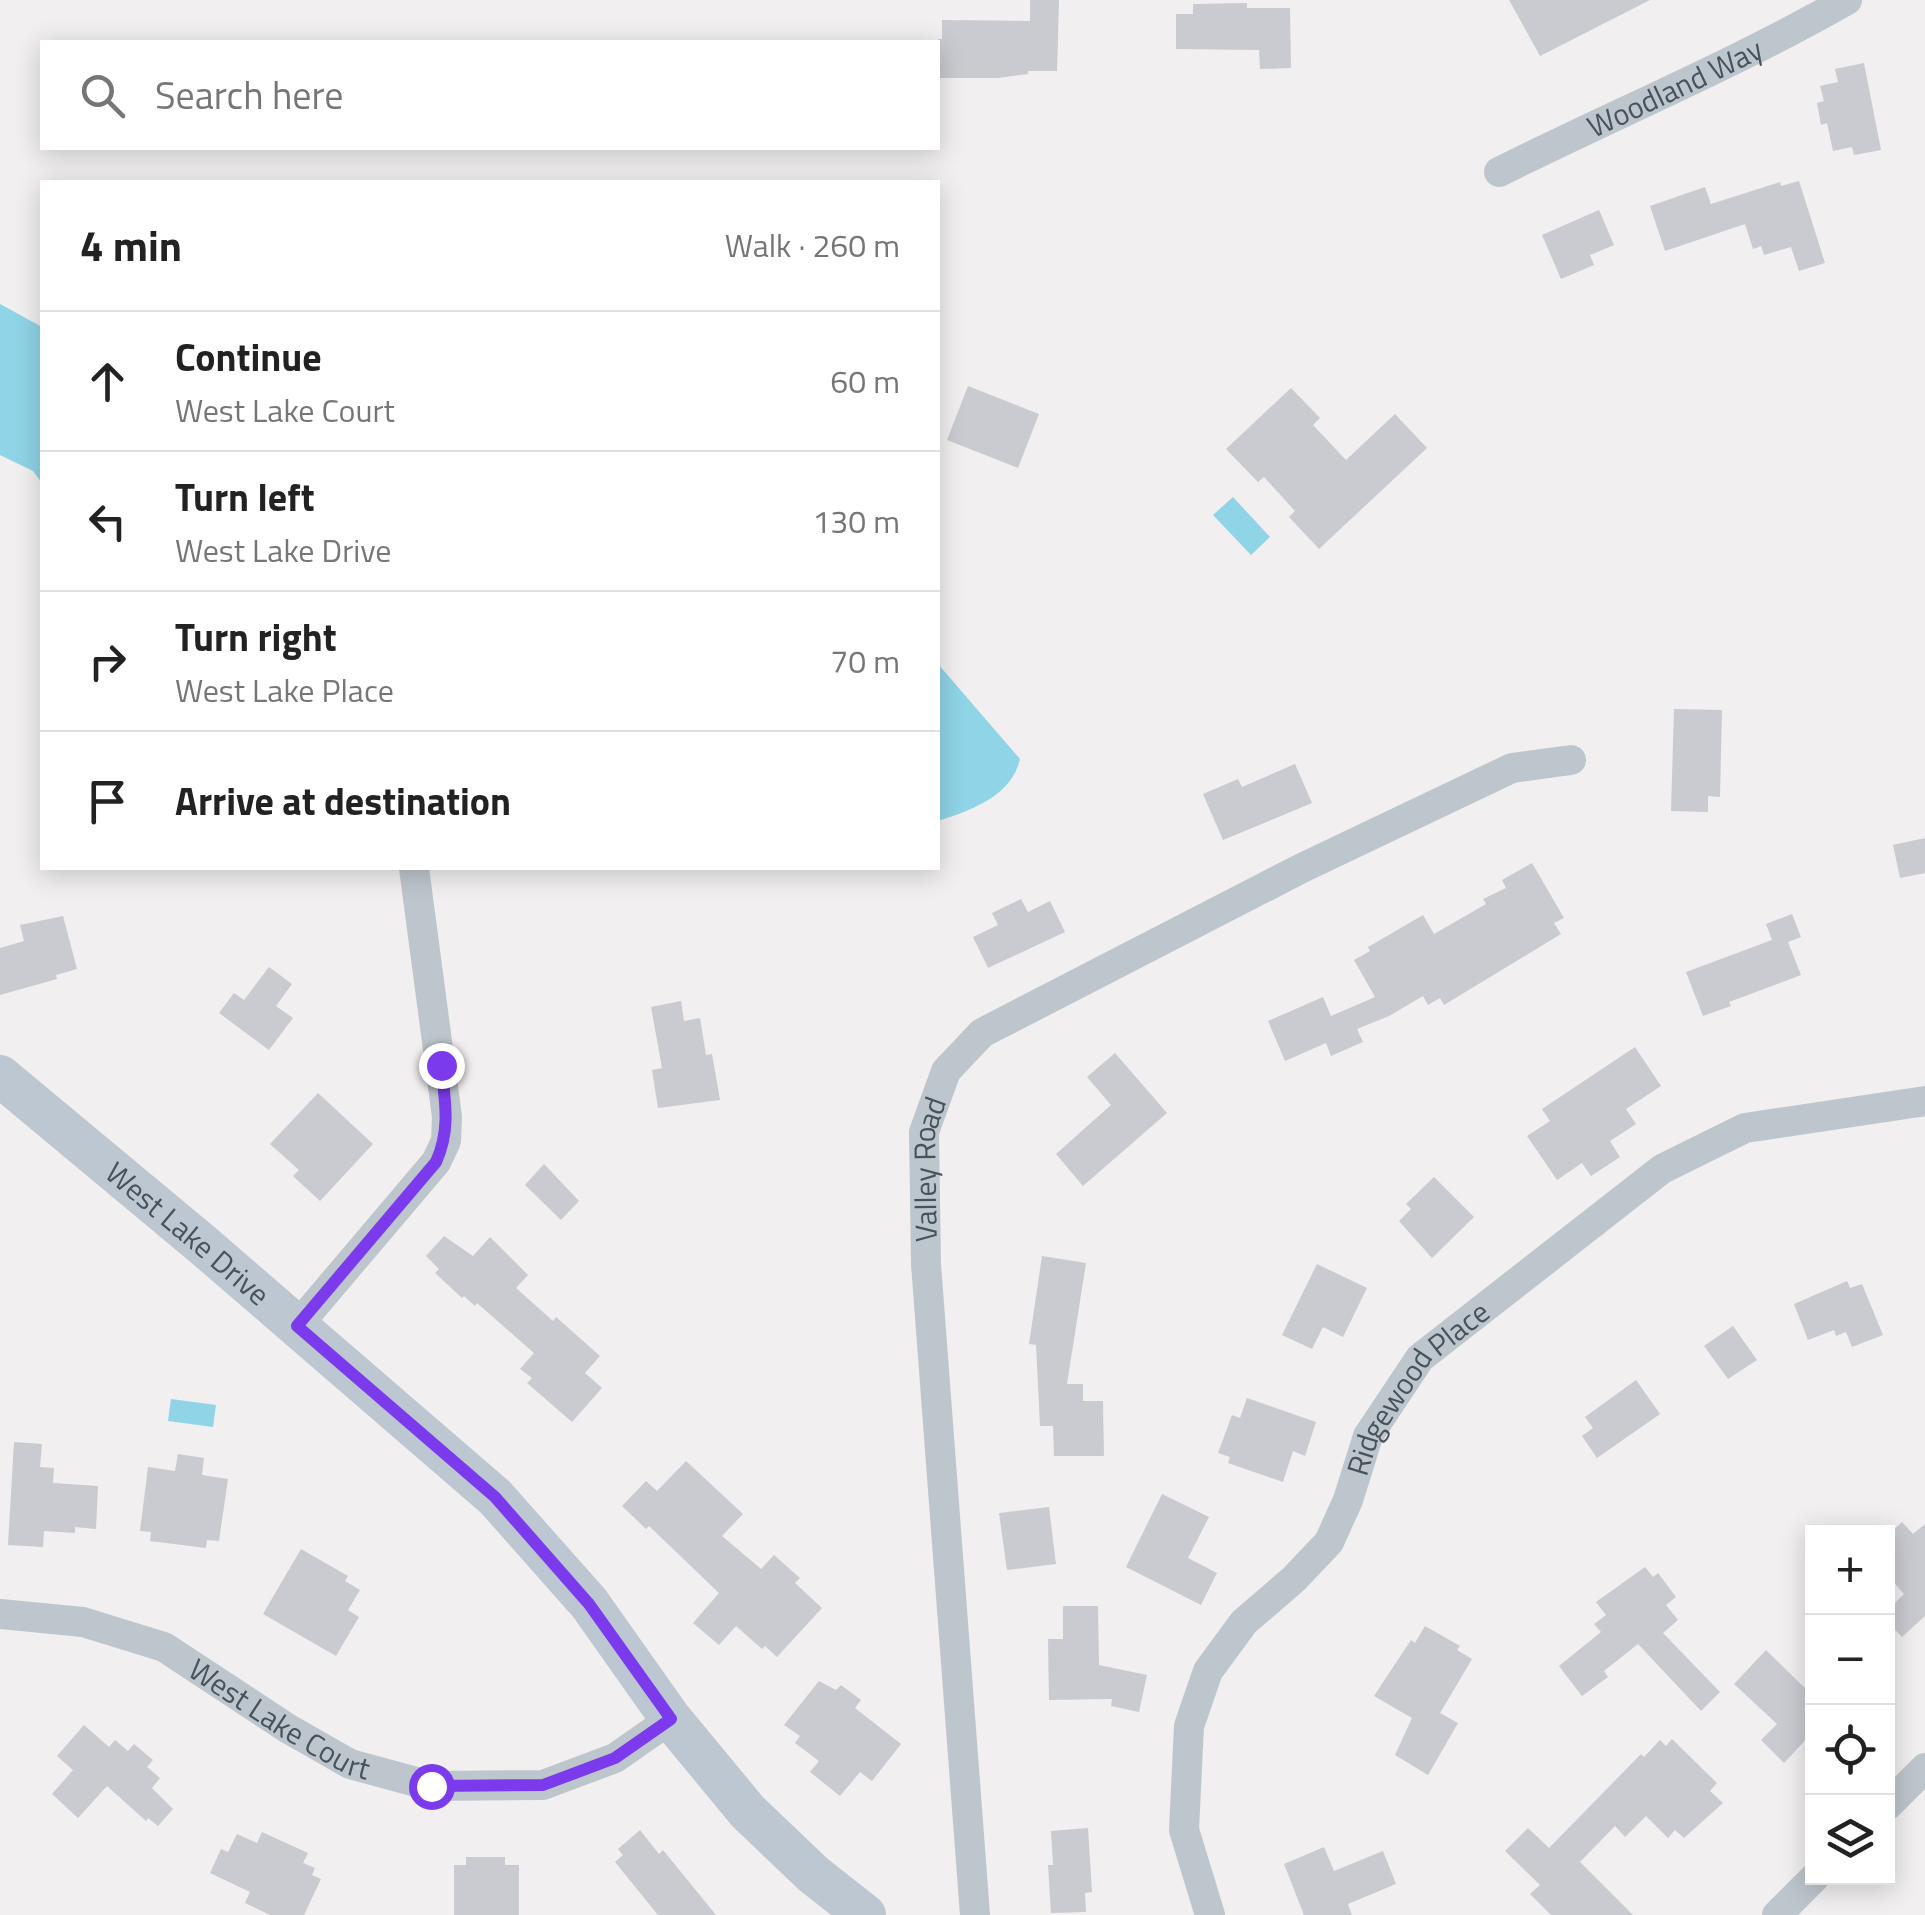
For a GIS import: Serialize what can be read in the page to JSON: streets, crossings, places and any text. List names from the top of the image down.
{
  "streets": {
    "main road": ["West Lake Drive"],
    "street": [
      "Woodland Way",
      "Valley Road",
      "Ridgewood Place",
      "West Lake Court"
    ]
  },
  "crossings": [
    ["West Lake Drive", "West Lake Court"]
  ],
  "page": {
    "search": "Search here",
    "heading": ["4 min", "Walk · 260 m"],
    "list": [
      ["Continue", "West Lake Court", "60 m"],
      ["Turn left", "West Lake Drive", "130 m"],
      ["Turn right", "West Lake Place", "70 m"],
      "Arrive at destination"
    ],
    "map_buttons": ["+", "−"]
  }
}
